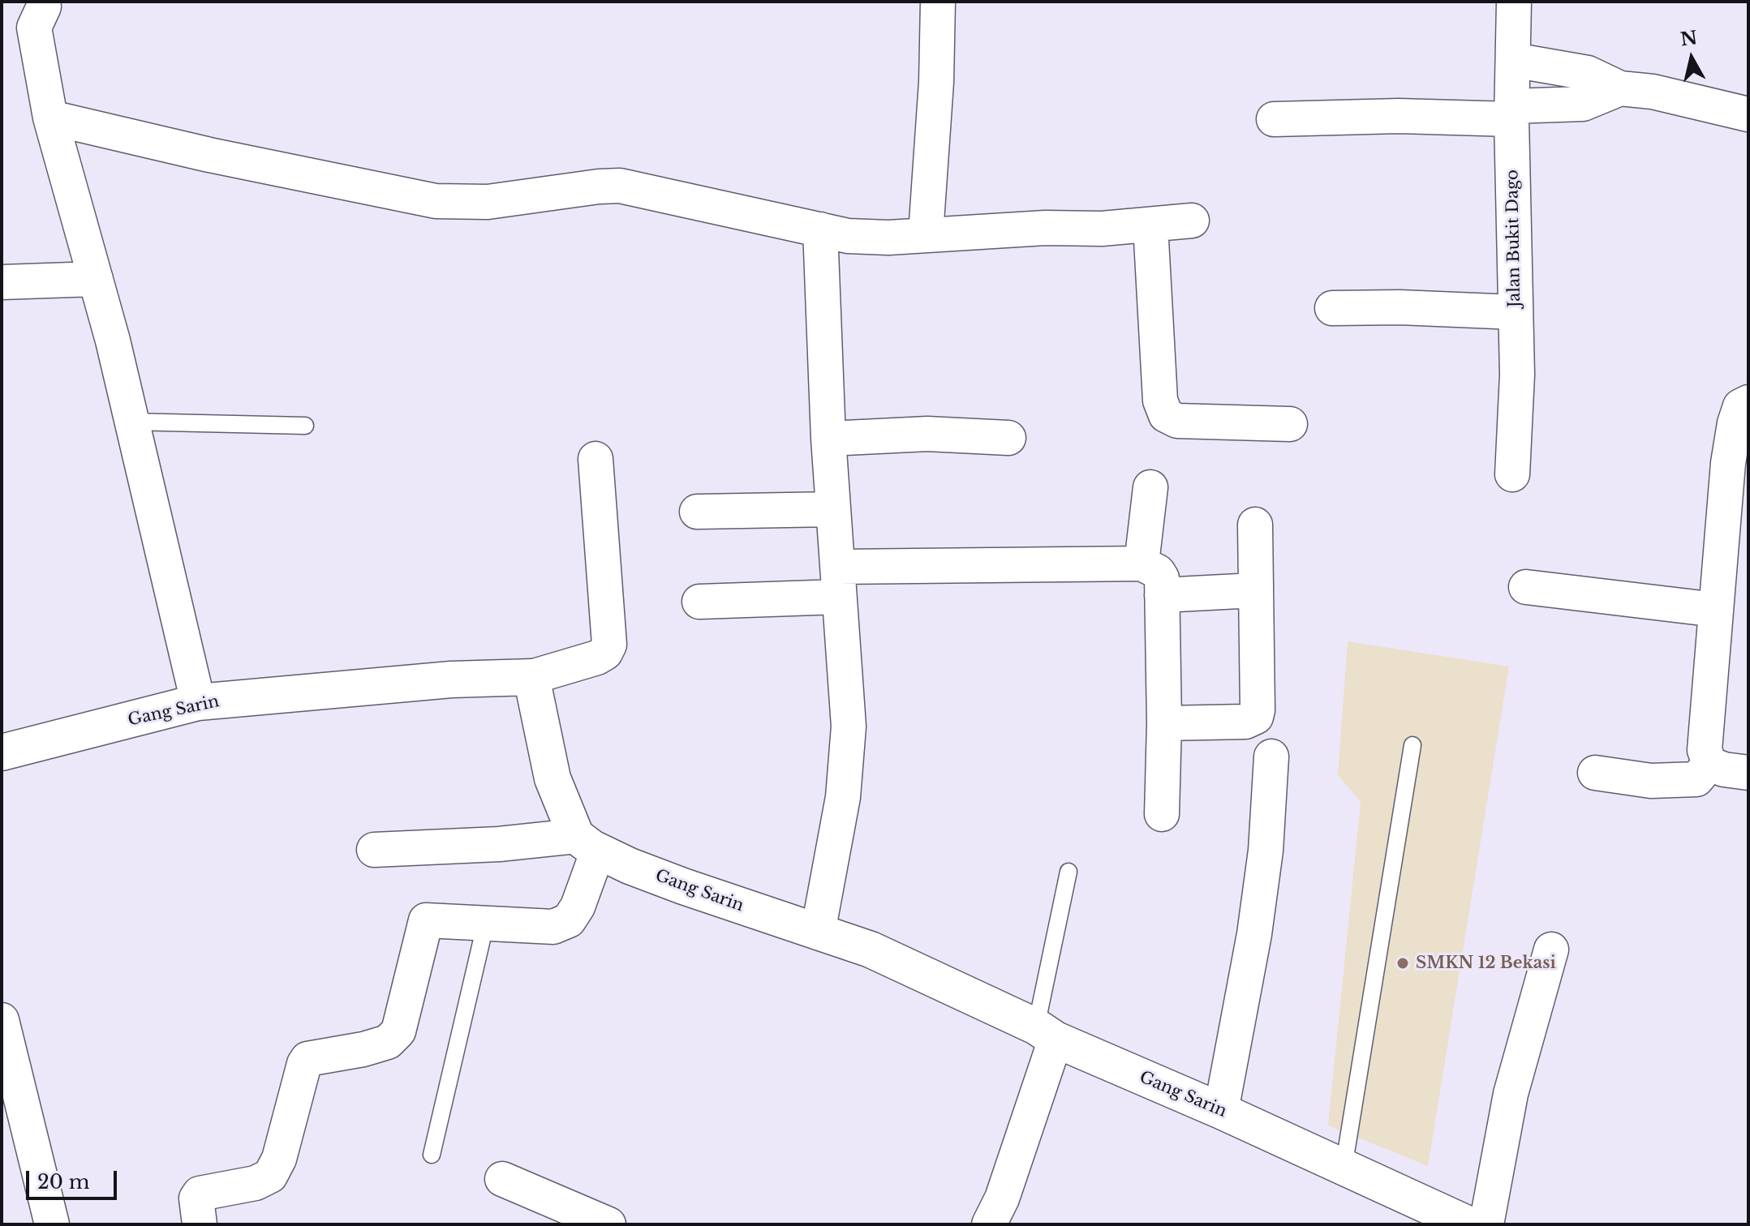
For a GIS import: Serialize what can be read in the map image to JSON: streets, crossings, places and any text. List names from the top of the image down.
{
  "streets": {
    "street": ["Jalan Bukit Dago", "Gang Sarin"]
  },
  "places": ["SMKN 12 Bekasi"],
  "scale_bar": "20 m",
  "north": "top"
}
